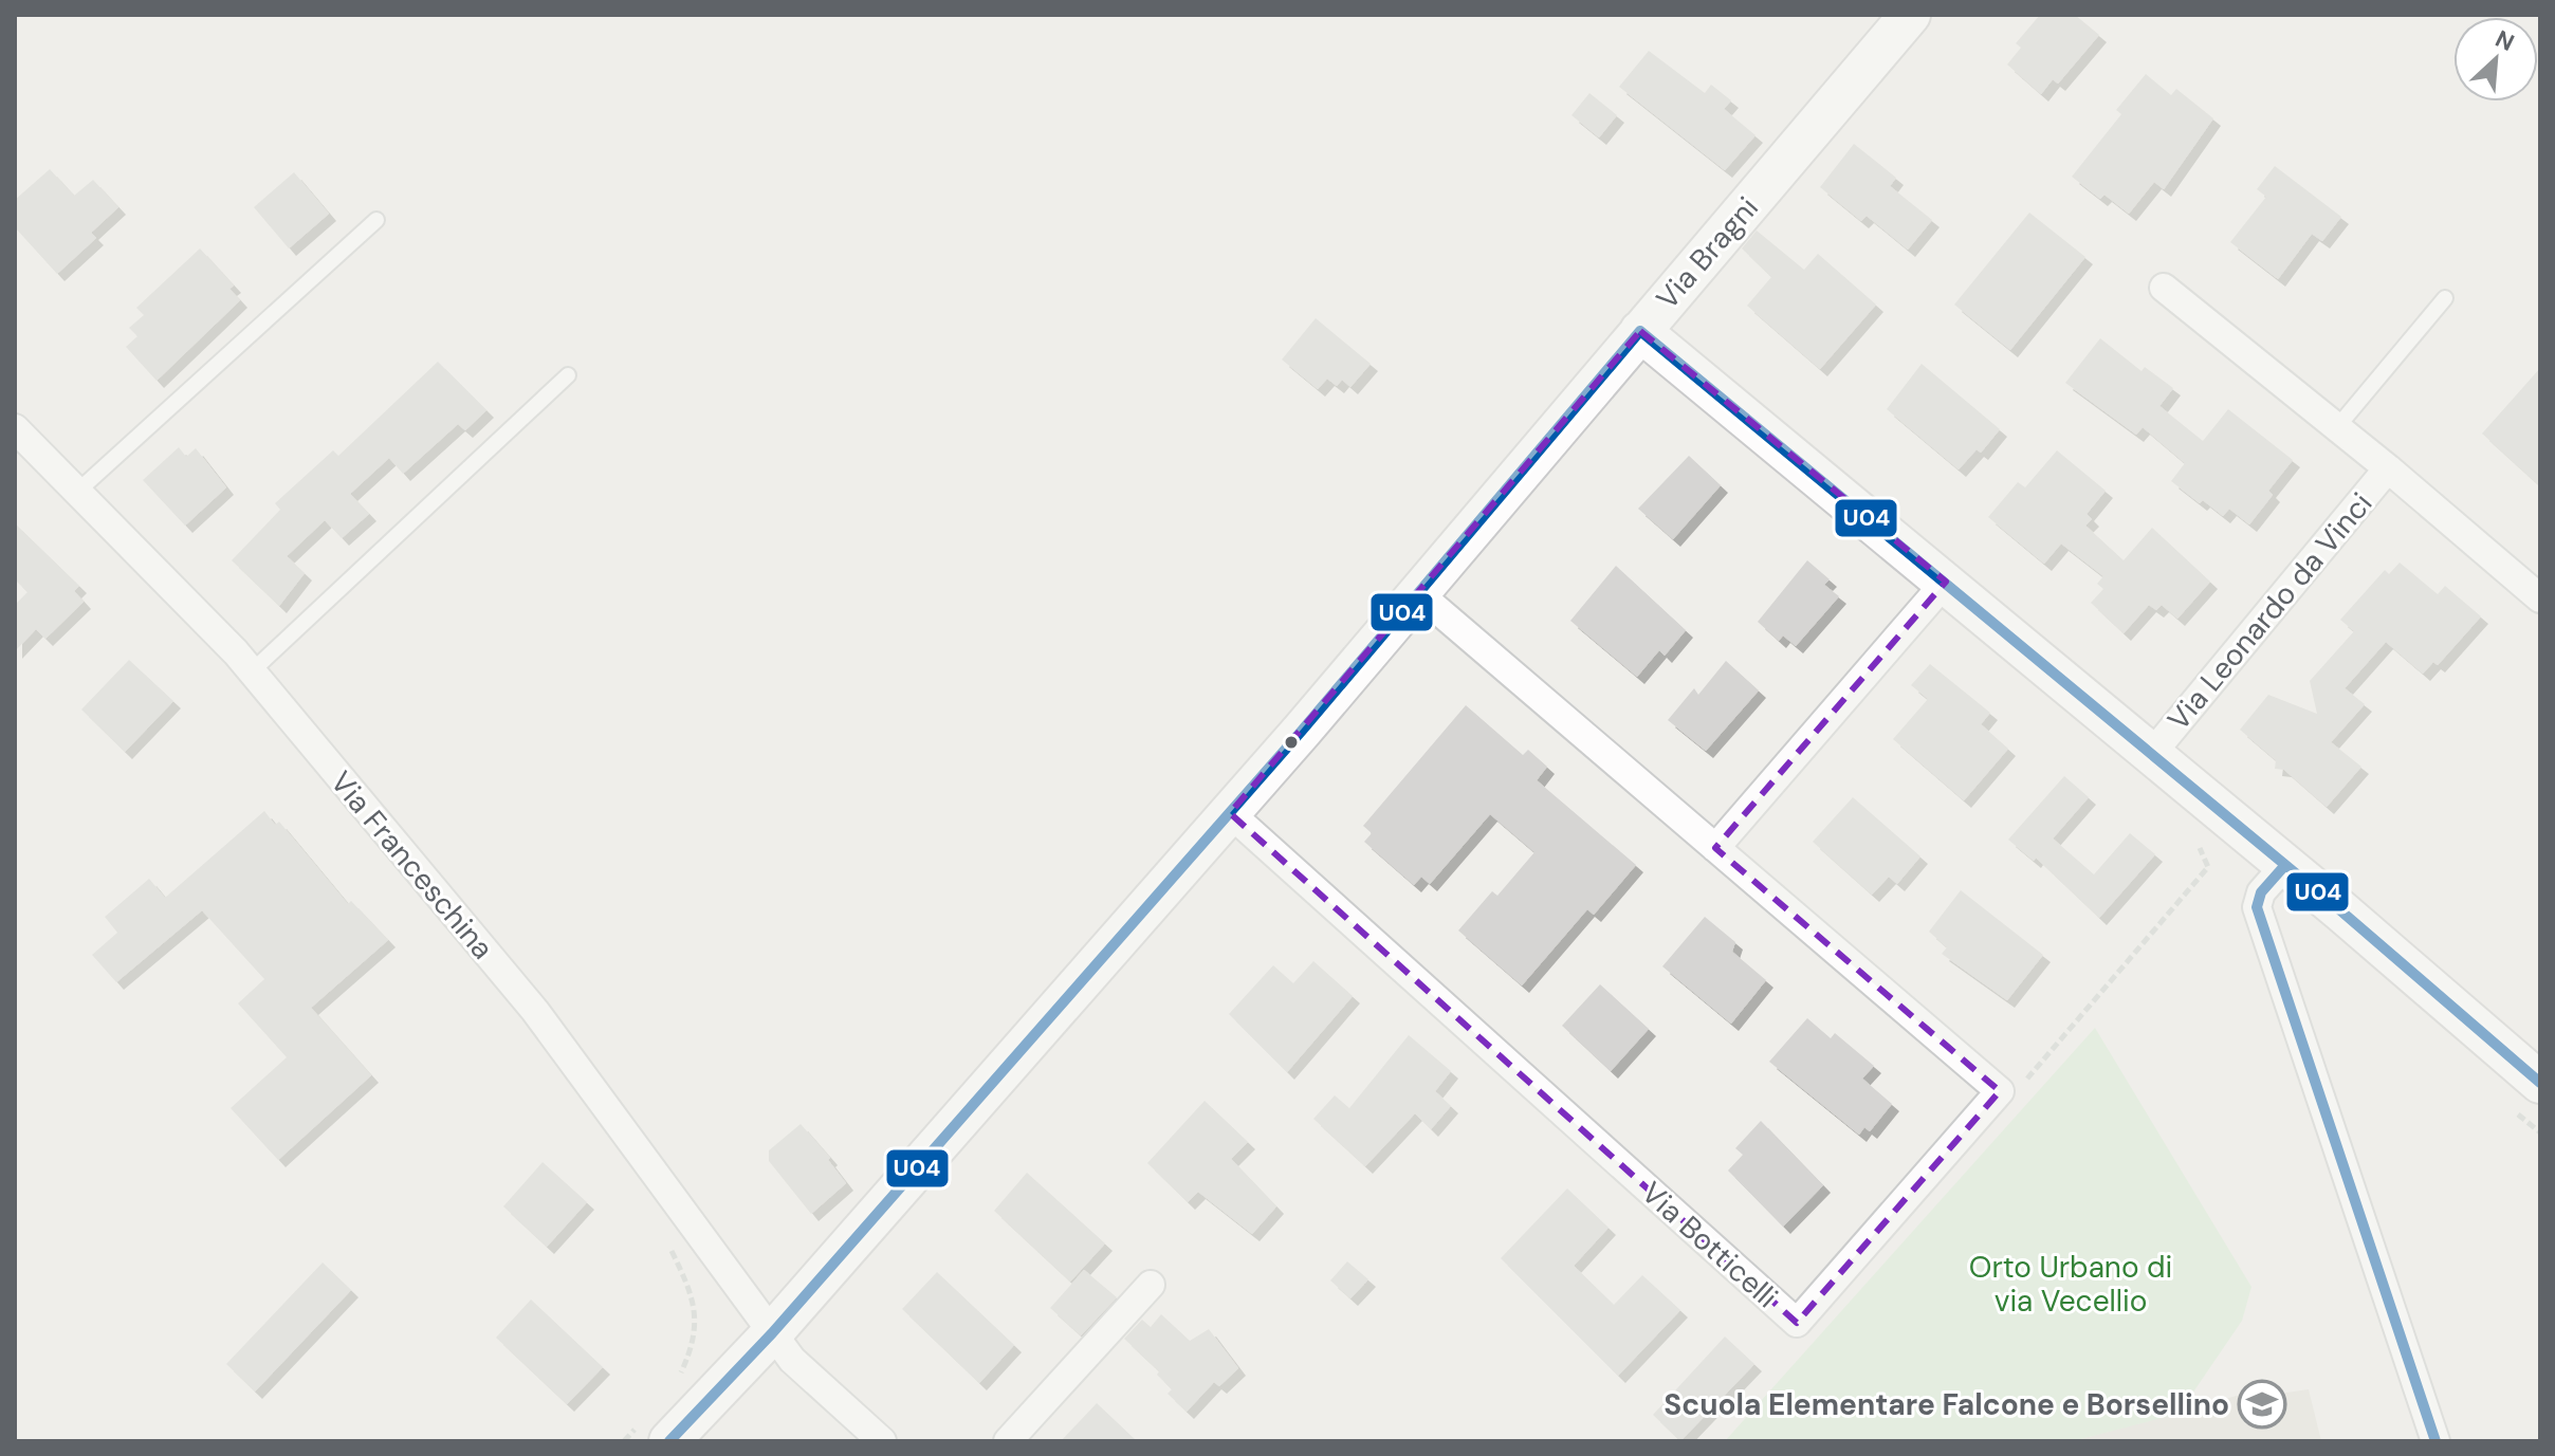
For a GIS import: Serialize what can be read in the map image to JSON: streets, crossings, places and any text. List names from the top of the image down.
{
  "streets": {
    "street": [
      "Via Bragni",
      "Via Leonardo da Vinci",
      "Via Franceschina",
      "Via Botticelli"
    ]
  },
  "crossings": [
    ["Via Bragni", "Via Franceschina"],
    ["Via Bragni", "Via Botticelli"]
  ],
  "parks": ["Orto Urbano di via Vecellio"],
  "places": {
    "school or university": ["Scuola Elementare Falcone e Borsellino"]
  },
  "lines": ["transit line U04"],
  "north": "top right"
}
